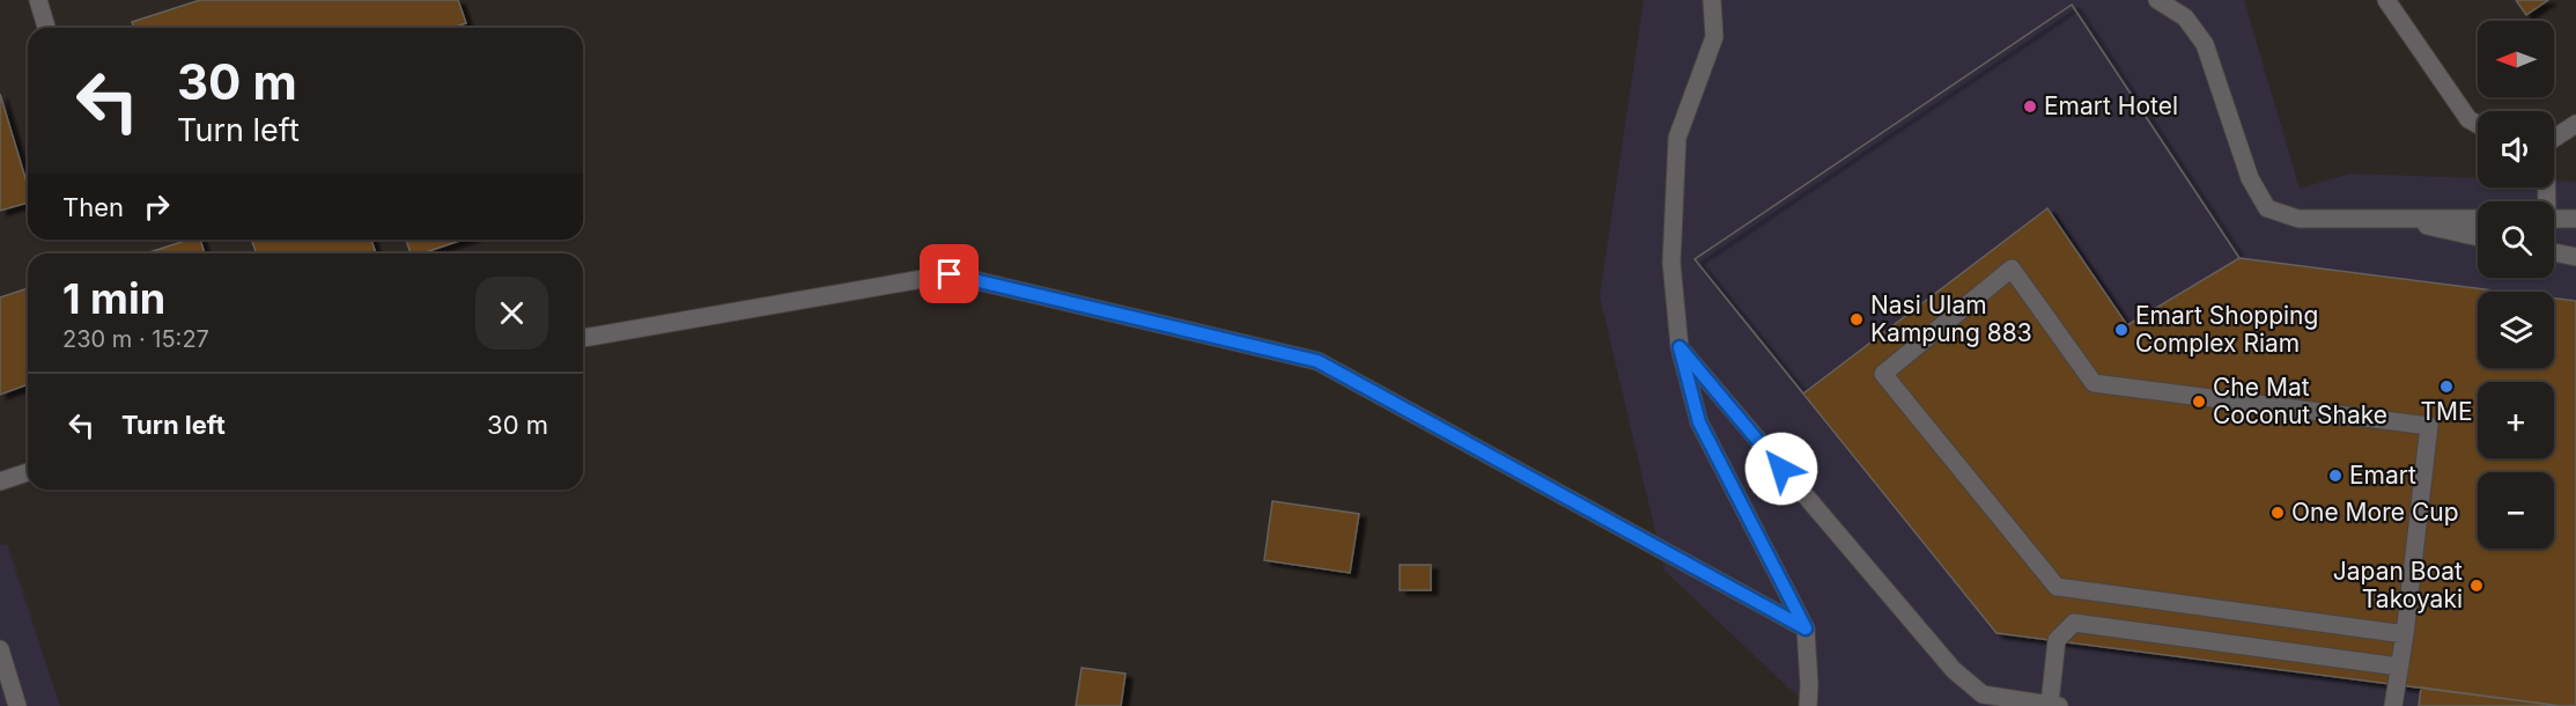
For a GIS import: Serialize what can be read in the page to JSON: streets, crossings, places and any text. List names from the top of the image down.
{
  "places": [
    "Emart Hotel",
    "Nasi Ulam Kampung 883",
    "Emart Shopping Complex Riam",
    "TME",
    "Che Mat Coconut Shake",
    "Emart",
    "One More Cup",
    "Japan Boat Takoyaki"
  ],
  "north": "left",
  "page": {
    "map_buttons": ["+", "−"],
    "turn": ["30 m", "Turn left"],
    "then": "Then",
    "heading": ["1 min", "230 m · 15:27"],
    "list": [
      {
        "name": "Turn left",
        "value": "30 m"
      }
    ]
  }
}
